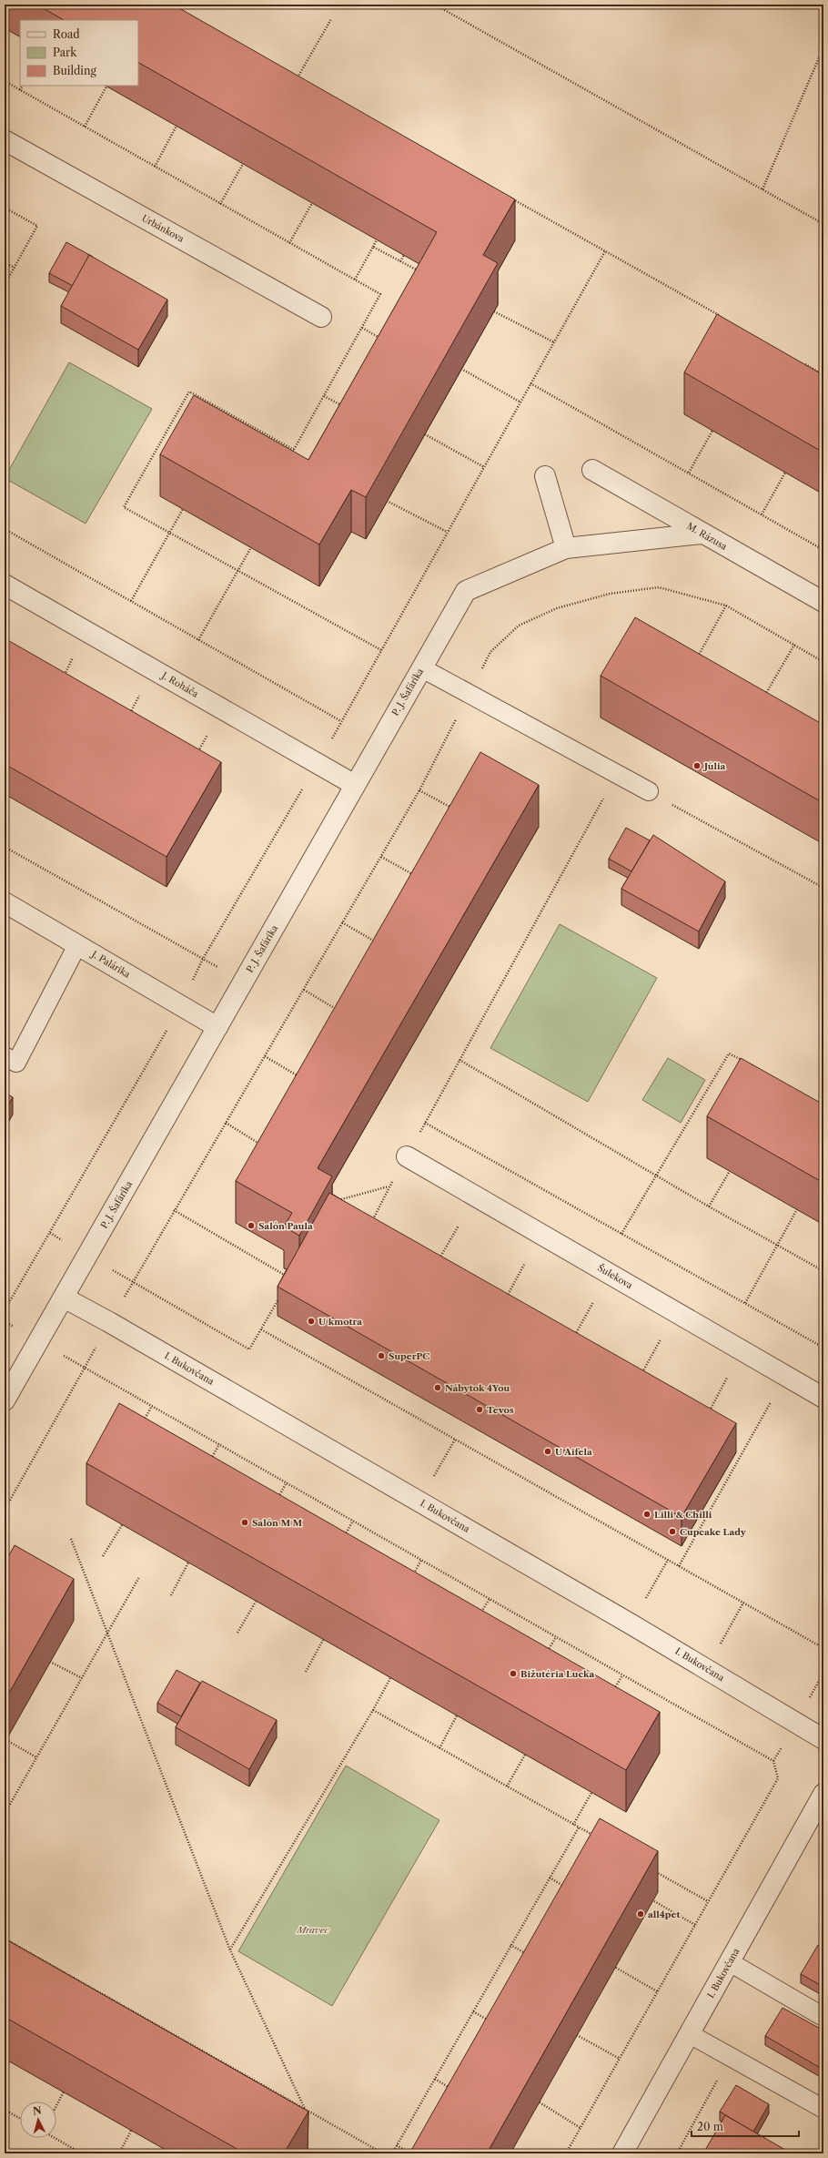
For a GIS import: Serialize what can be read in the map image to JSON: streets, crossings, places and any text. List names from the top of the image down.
{
  "streets": {
    "street": [
      "Urbánkova",
      "M. Rázusa",
      "J. Roháča",
      "P. J. Šafárika",
      "J. Palárika",
      "Šulekova",
      "I. Bukovčana"
    ]
  },
  "crossings": [
    ["M. Rázusa", "P. J. Šafárika"],
    ["J. Roháča", "P. J. Šafárika"],
    ["P. J. Šafárika", "J. Palárika"],
    ["P. J. Šafárika", "I. Bukovčana"]
  ],
  "parks": ["Mravec"],
  "places": [
    "Júlia",
    "Salón Paula",
    "U kmotra",
    "SuperPC",
    "Nábytok 4You",
    "Tevos",
    "U Aifela",
    "Lilli & Chilli",
    "Salón M M",
    "Cupcake Lady",
    "Bižutéria Lucka",
    "all4pet"
  ],
  "legend": ["Road", "Park", "Building"],
  "scale_bar": "20 m",
  "north": "top"
}
